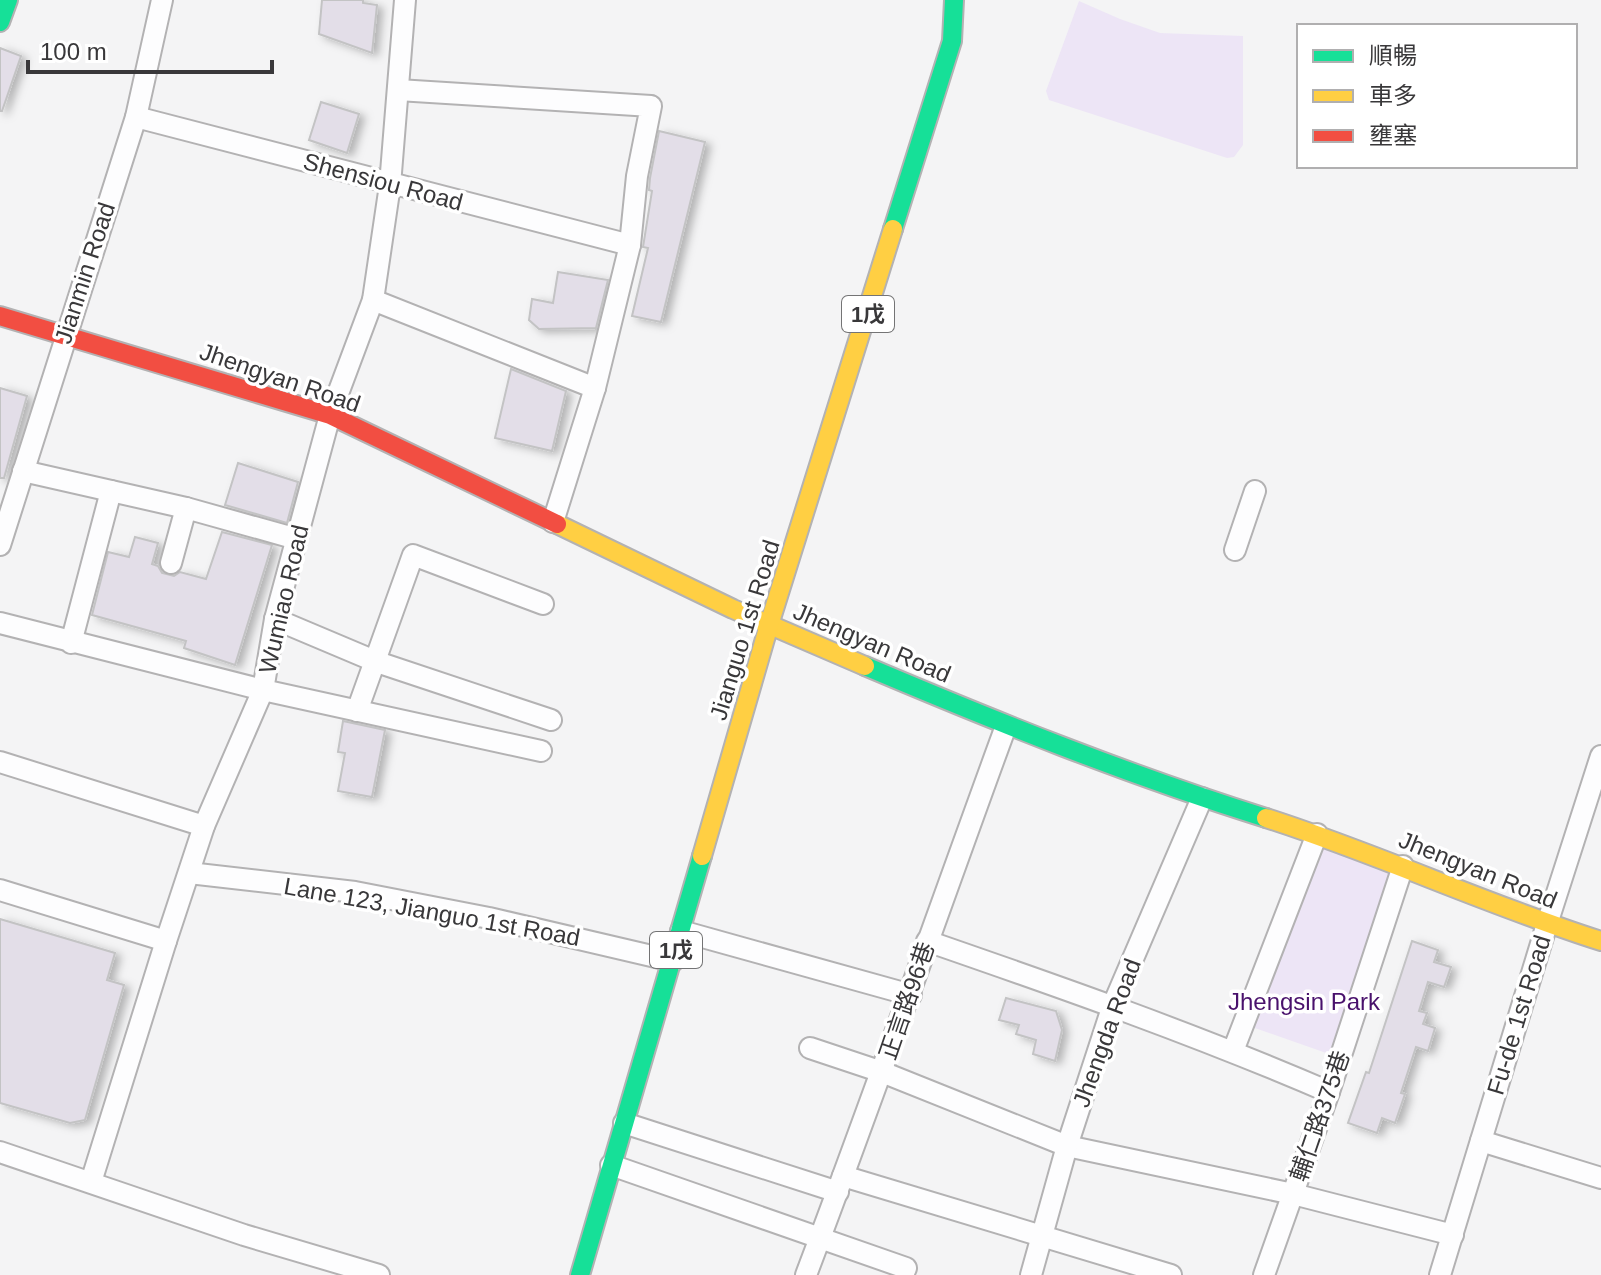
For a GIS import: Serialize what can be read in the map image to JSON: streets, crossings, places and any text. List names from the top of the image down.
{
  "streets": {
    "street": [
      "Shensiou Road",
      "Jianmin Road",
      "1戊",
      "Jhengyan Road",
      "Wumiao Road",
      "Jianguo 1st Road",
      "Lane 123, Jianguo 1st Road",
      "正言路96巷",
      "Fu-de 1st Road",
      "Jhengda Road",
      "輔仁路375巷"
    ]
  },
  "crossings": [
    ["Shensiou Road", "Jianmin Road"],
    ["Shensiou Road", "Wumiao Road"],
    ["Jianmin Road", "Jhengyan Road"],
    ["Jhengyan Road", "Wumiao Road"],
    ["Jhengyan Road", "Jianguo 1st Road"],
    ["Jhengyan Road", "正言路96巷"],
    ["Jhengyan Road", "Fu-de 1st Road"],
    ["Jhengyan Road", "Jhengda Road"],
    ["Jhengyan Road", "輔仁路375巷"],
    ["Wumiao Road", "Lane 123, Jianguo 1st Road"],
    ["Jianguo 1st Road", "Lane 123, Jianguo 1st Road"]
  ],
  "parks": ["Jhengsin Park"],
  "legend": ["順暢", "車多", "壅塞"],
  "scale_bar": "100 m"
}
